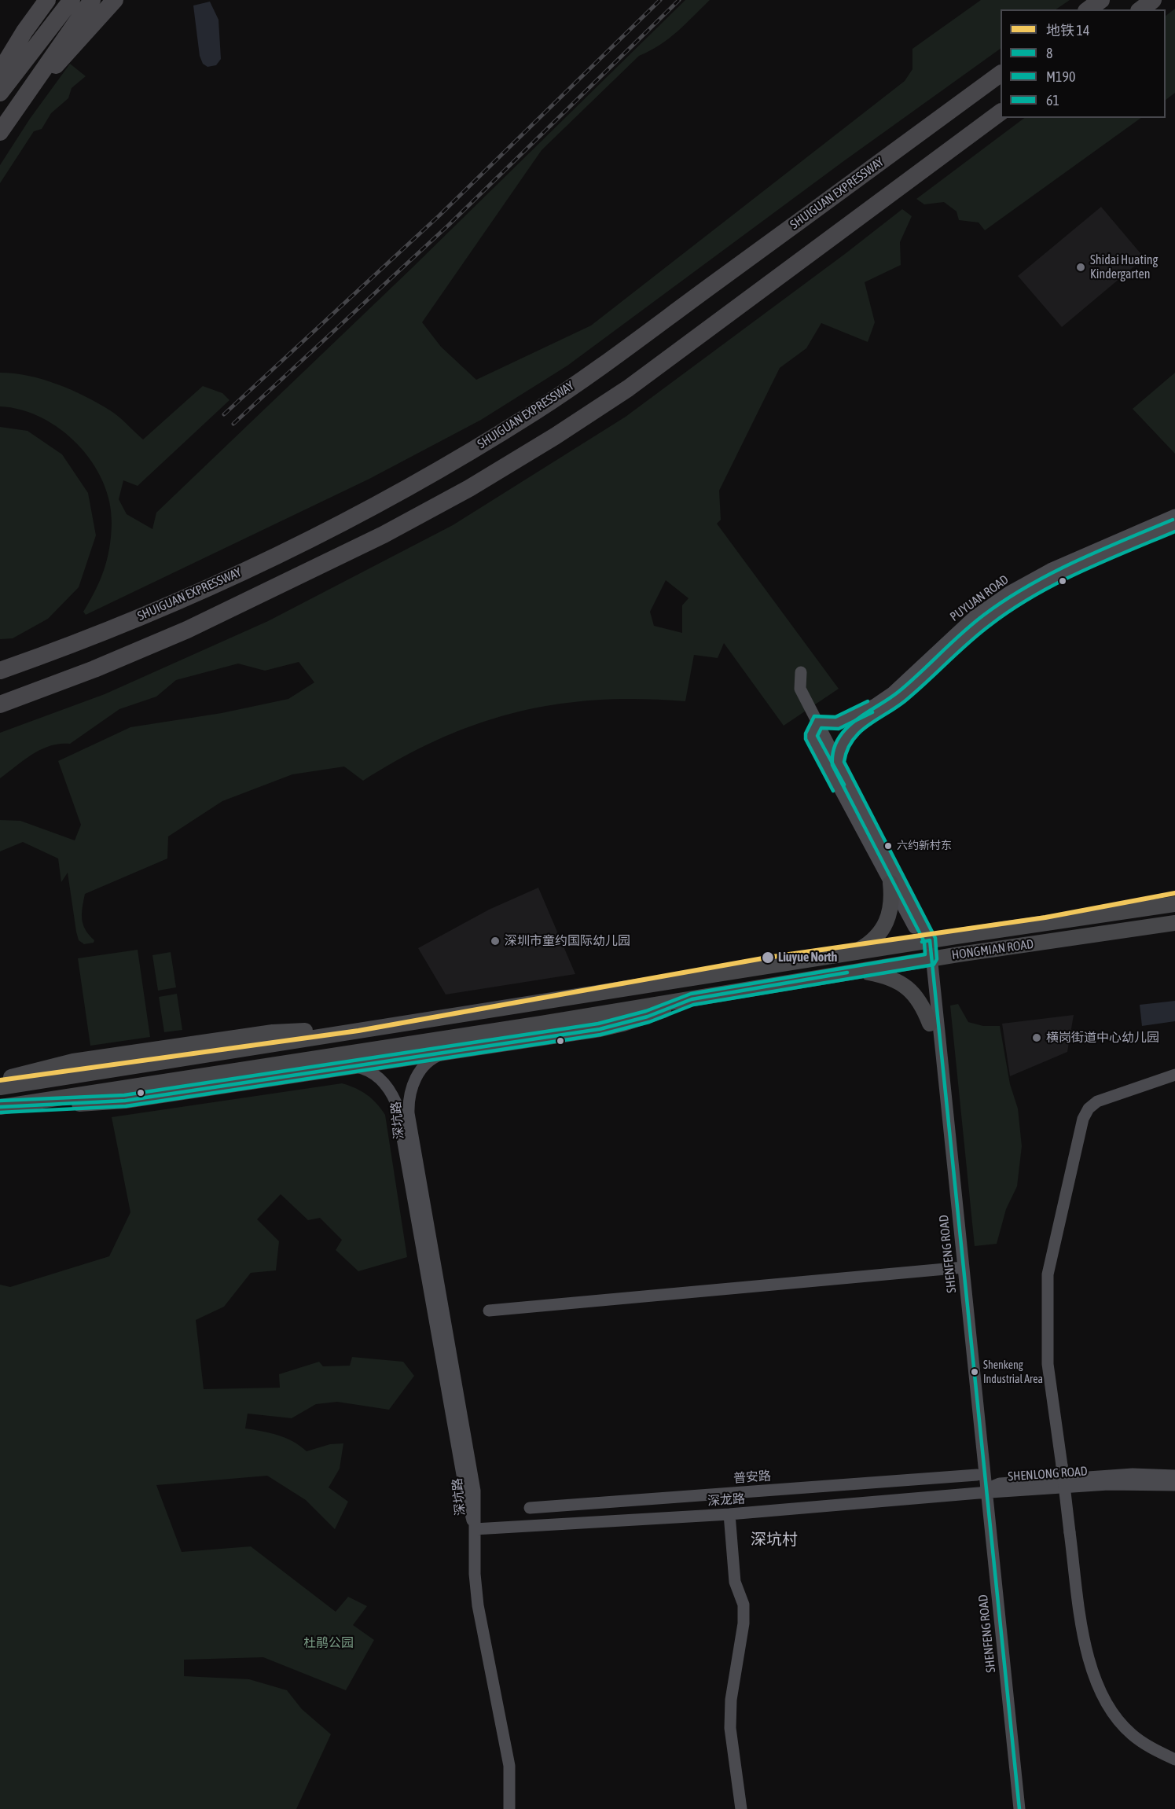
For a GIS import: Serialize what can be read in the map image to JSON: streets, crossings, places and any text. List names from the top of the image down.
{
  "streets": {
    "highway": ["SHUIGUAN EXPRESSWAY"],
    "main road": ["HONGMIAN ROAD"],
    "street": [
      "PUYUAN ROAD",
      "深坑路",
      "SHENFENG ROAD",
      "SHENLONG ROAD",
      "普安路",
      "深龙路"
    ]
  },
  "crossings": [
    ["PUYUAN ROAD", "SHENFENG ROAD"],
    ["HONGMIAN ROAD", "SHENFENG ROAD"],
    ["深坑路", "深龙路"],
    ["SHENFENG ROAD", "SHENLONG ROAD"],
    ["SHENFENG ROAD", "普安路"],
    ["SHENFENG ROAD", "深龙路"],
    ["SHENLONG ROAD", "深龙路"]
  ],
  "districts": ["深坑村"],
  "parks": ["杜鹃公园"],
  "places": [
    "Shidai Huating Kindergarten",
    "六约新村东",
    "深圳市童约国际幼儿园",
    "Liuyue North",
    "横岗街道中心幼儿园",
    "Shenkeng Industrial Area"
  ],
  "lines": [
    "transit line 61",
    "transit line M190",
    "metro line 14",
    "transit line 8"
  ],
  "legend": [
    "地铁 14",
    "8",
    "M190",
    "61"
  ]
}
